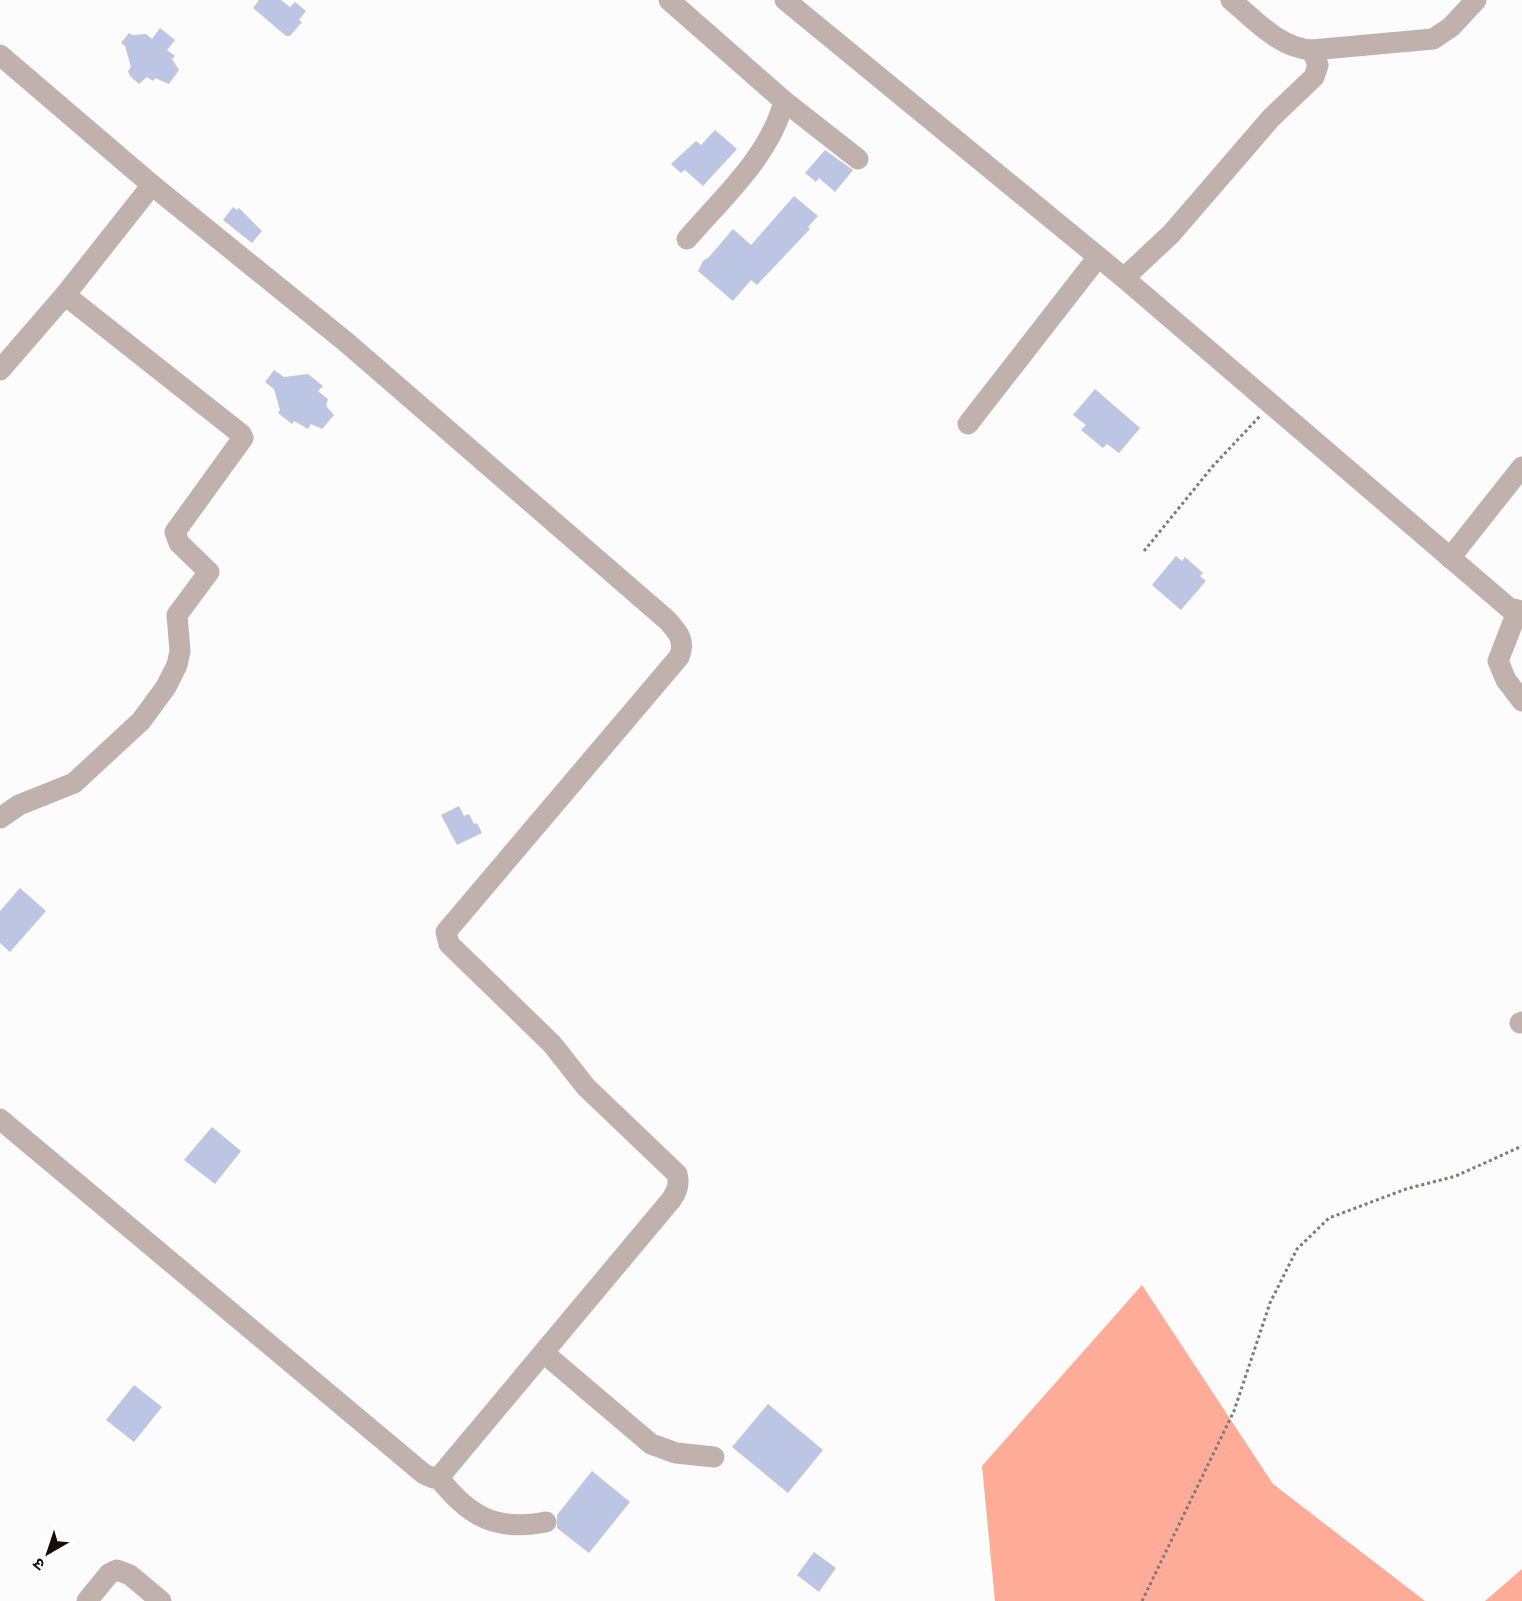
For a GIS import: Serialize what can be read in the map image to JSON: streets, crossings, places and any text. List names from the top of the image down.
{
  "north": "bottom left"
}
